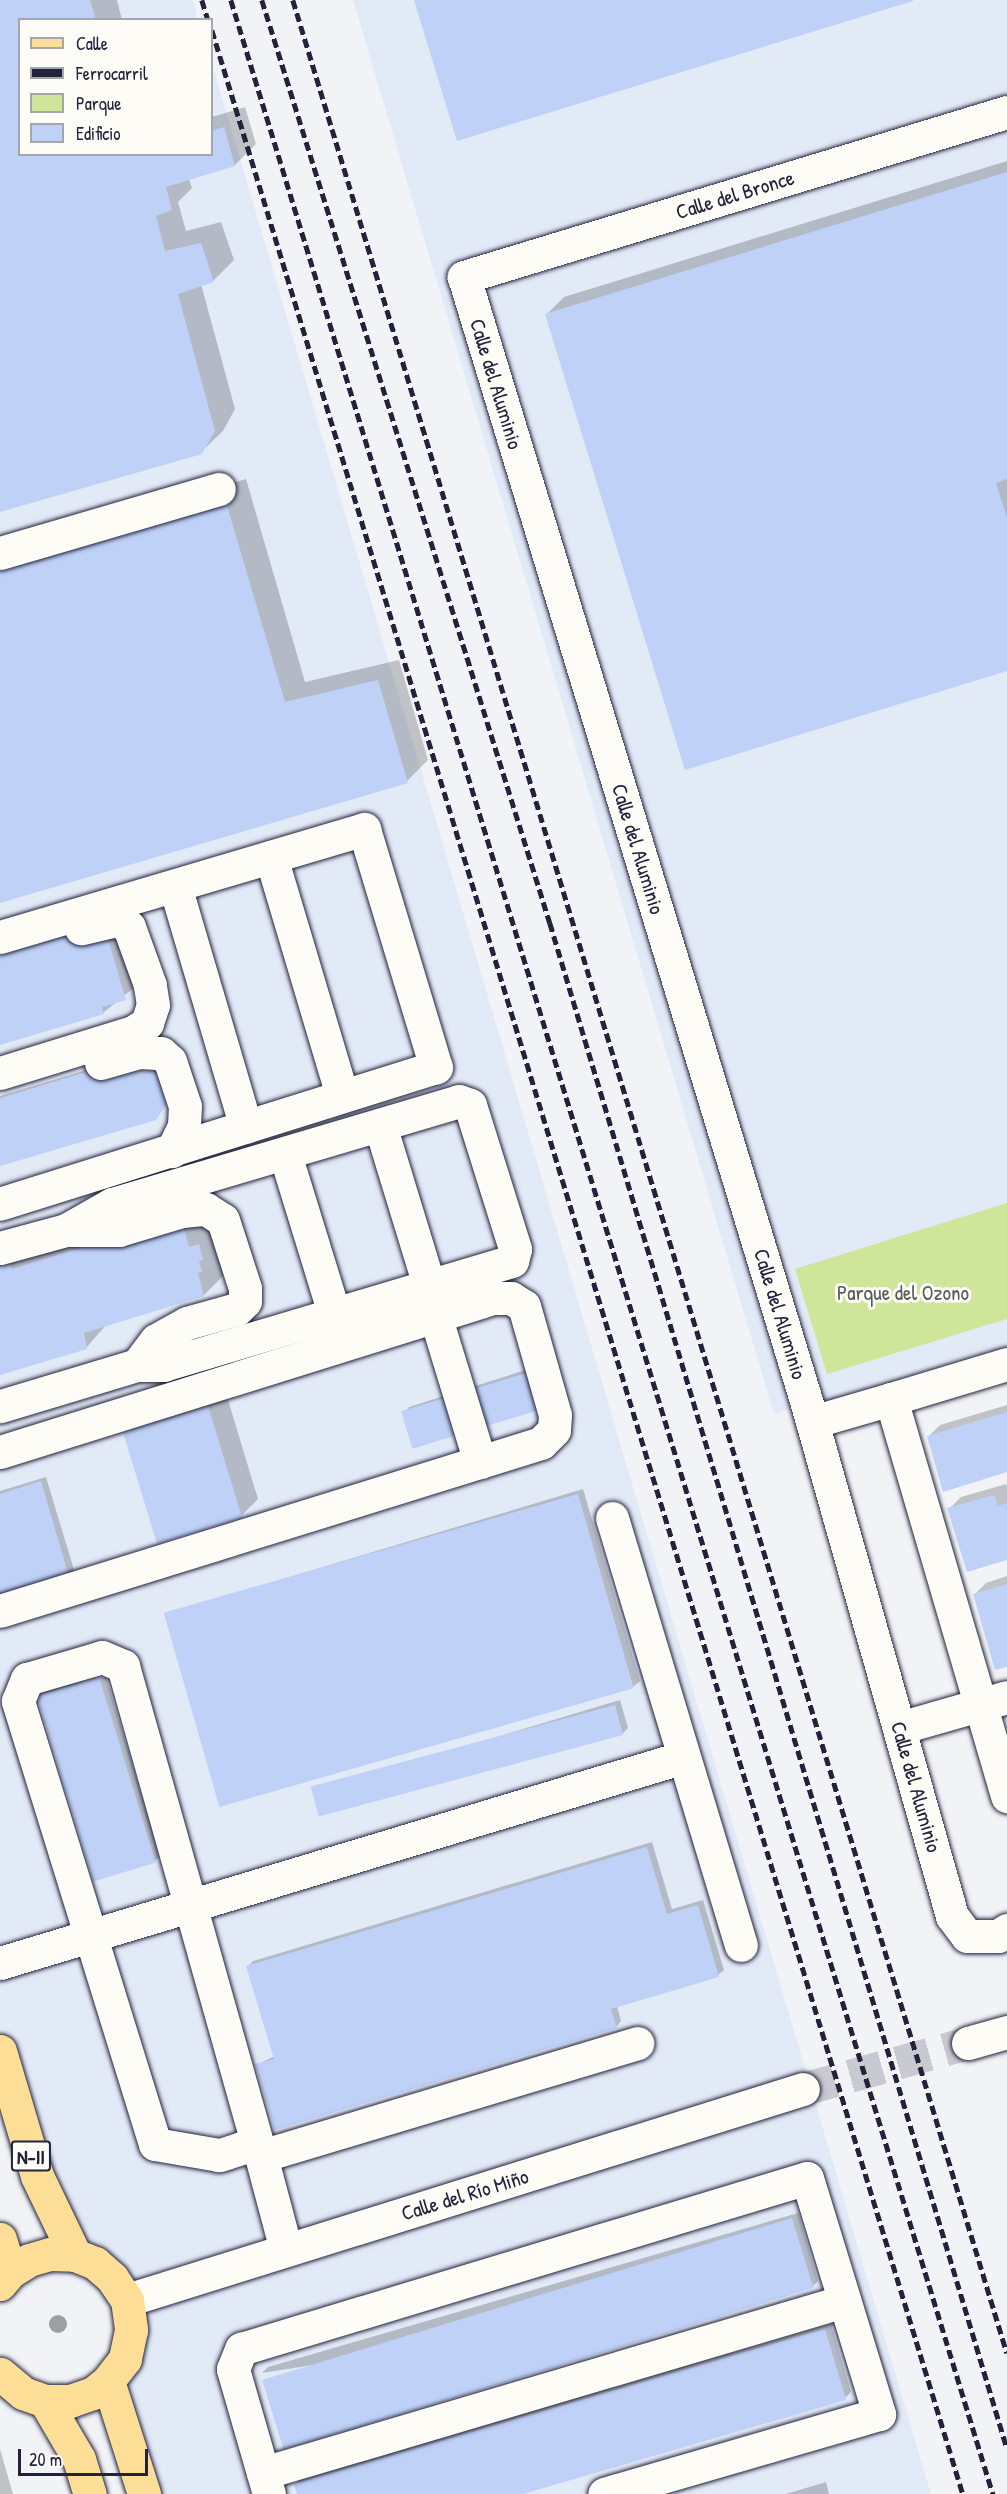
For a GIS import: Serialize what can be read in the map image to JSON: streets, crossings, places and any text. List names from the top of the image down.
{
  "streets": {
    "main road": ["N-II"],
    "street": ["Calle del Bronce", "Calle del Aluminio", "Calle del Río Miño"]
  },
  "crossings": [
    ["Calle del Bronce", "Calle del Aluminio"]
  ],
  "parks": ["Parque del Ozono"],
  "legend": [
    "Calle",
    "Ferrocarril",
    "Parque",
    "Edificio"
  ],
  "scale_bar": "20 m"
}
